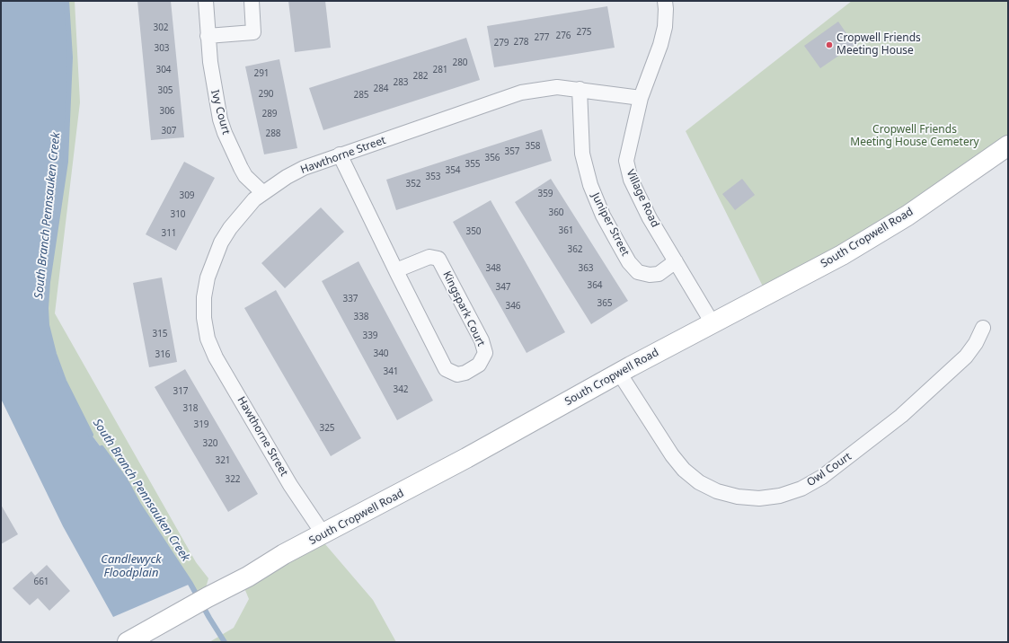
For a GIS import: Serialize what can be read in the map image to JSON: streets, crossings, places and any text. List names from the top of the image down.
{
  "streets": {
    "street": [
      "Ivy Court",
      "Hawthorne Street",
      "Village Road",
      "Juniper Street",
      "South Cropwell Road",
      "Kingspark Court",
      "Owl Court"
    ]
  },
  "crossings": [
    ["Ivy Court", "Hawthorne Street"],
    ["Hawthorne Street", "Village Road"],
    ["Hawthorne Street", "Juniper Street"],
    ["Hawthorne Street", "South Cropwell Road"],
    ["Hawthorne Street", "Kingspark Court"],
    ["Village Road", "Juniper Street"],
    ["Village Road", "South Cropwell Road"],
    ["South Cropwell Road", "Owl Court"]
  ],
  "water": ["South Branch Pennsauken Creek", "Candlewyck Floodplain"],
  "parks": ["Cropwell Friends Meeting House Cemetery"],
  "places": ["Cropwell Friends Meeting House"],
  "house_numbers": [
    "302",
    "275",
    "276",
    "277",
    "278",
    "279",
    "303",
    "280",
    "304",
    "281",
    "291",
    "282",
    "283",
    "284",
    "305",
    "290",
    "285",
    "306",
    "289",
    "307",
    "288",
    "358",
    "357",
    "356",
    "355",
    "354",
    "353",
    "352",
    "359",
    "309",
    "360",
    "310",
    "361",
    "350",
    "311",
    "362",
    "348",
    "363",
    "364",
    "347",
    "337",
    "365",
    "346",
    "338",
    "315",
    "339",
    "340",
    "316",
    "341",
    "342",
    "317",
    "318",
    "319",
    "325",
    "320",
    "321",
    "322",
    "661"
  ]
}
